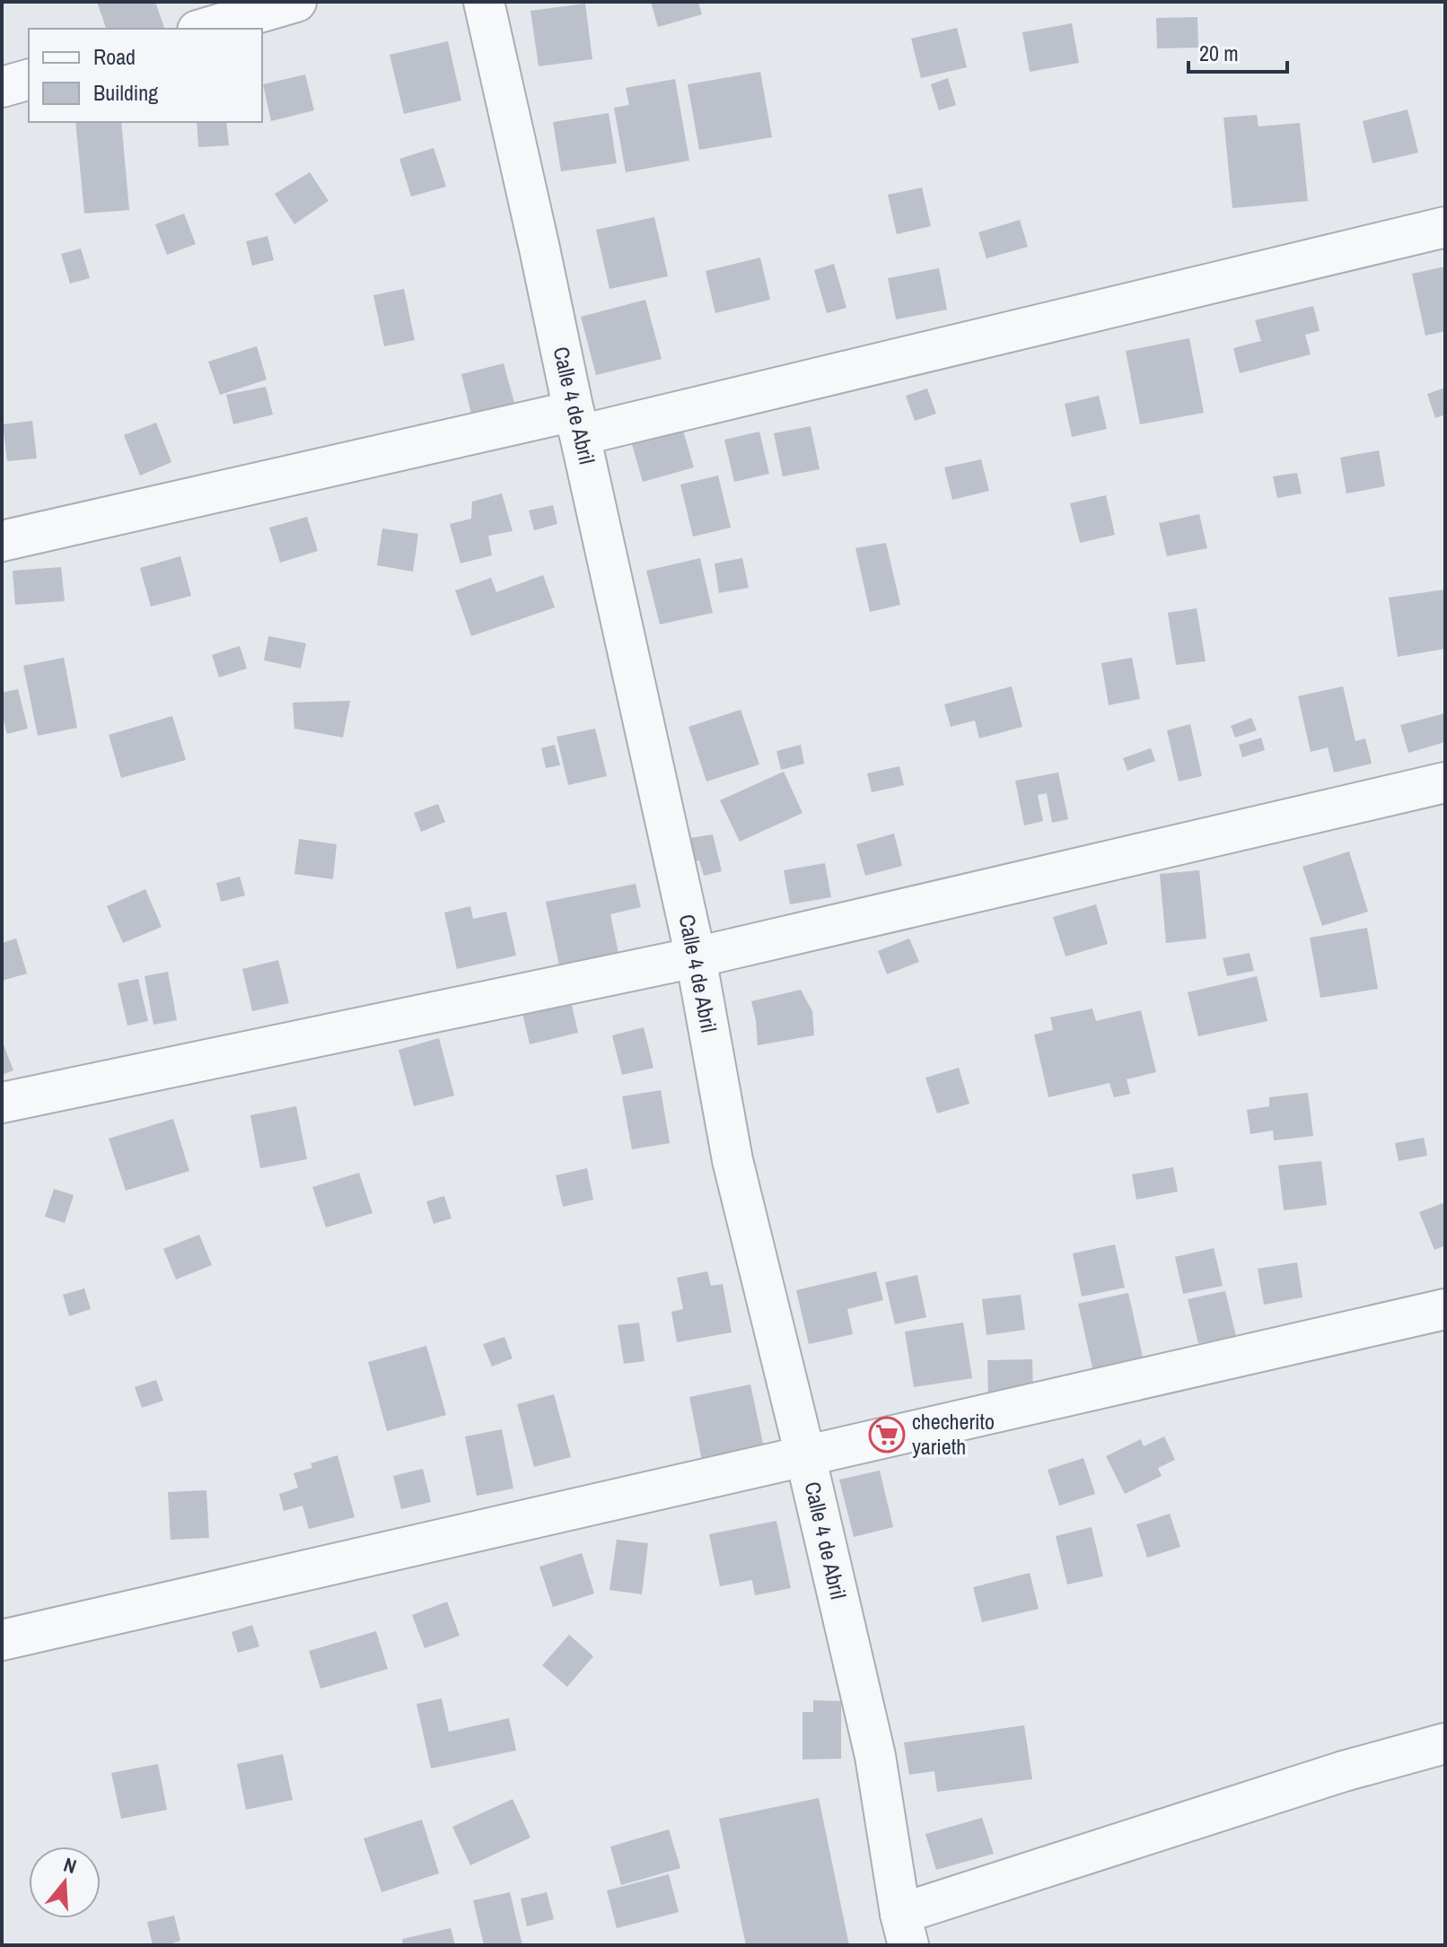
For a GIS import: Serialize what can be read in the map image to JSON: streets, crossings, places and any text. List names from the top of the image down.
{
  "streets": {
    "street": ["Calle 4 de Abril"]
  },
  "places": {
    "supermarket": ["checherito yarieth"]
  },
  "legend": ["Road", "Building"],
  "scale_bar": "20 m",
  "north": "top"
}
